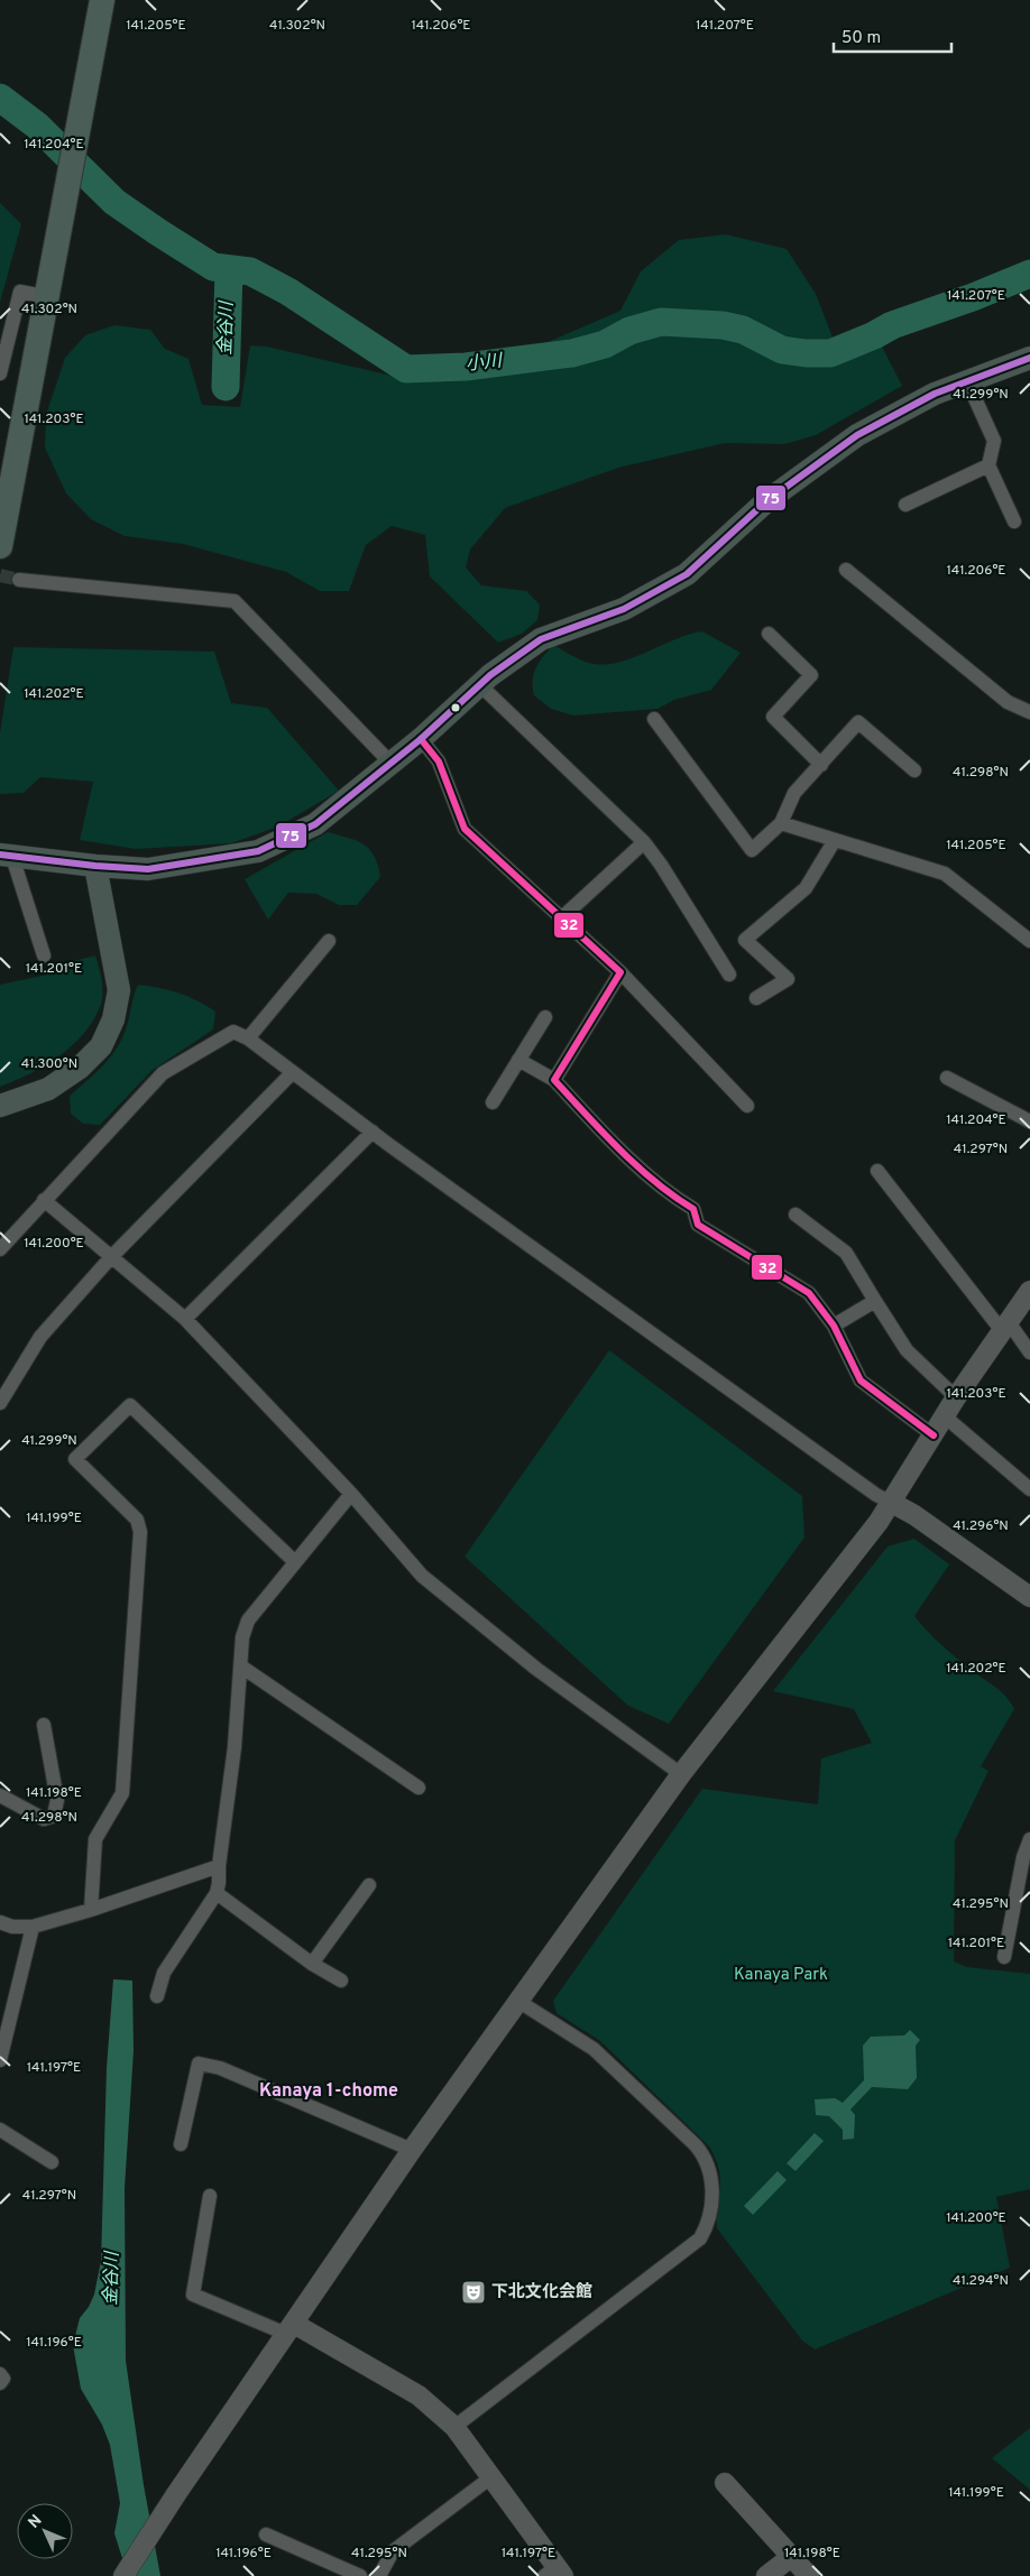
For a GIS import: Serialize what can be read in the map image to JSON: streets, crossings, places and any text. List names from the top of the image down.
{
  "districts": ["Kanaya 1-chome"],
  "water": ["金谷川", "小川"],
  "parks": ["Kanaya Park"],
  "places": {
    "theatre": ["下北文化会館"]
  },
  "lines": ["transit line 75", "transit line 32"],
  "scale_bar": "50 m",
  "north": "top left",
  "coordinates": [
    "141.205°E",
    "141.206°E",
    "141.207°E",
    "41.302°N",
    "141.204°E",
    "41.299°N",
    "141.203°E",
    "141.202°E",
    "41.298°N",
    "141.201°E",
    "41.300°N",
    "41.297°N",
    "141.200°E",
    "141.199°E",
    "41.296°N",
    "141.198°E",
    "41.295°N",
    "141.197°E",
    "41.294°N",
    "141.196°E"
  ]
}
